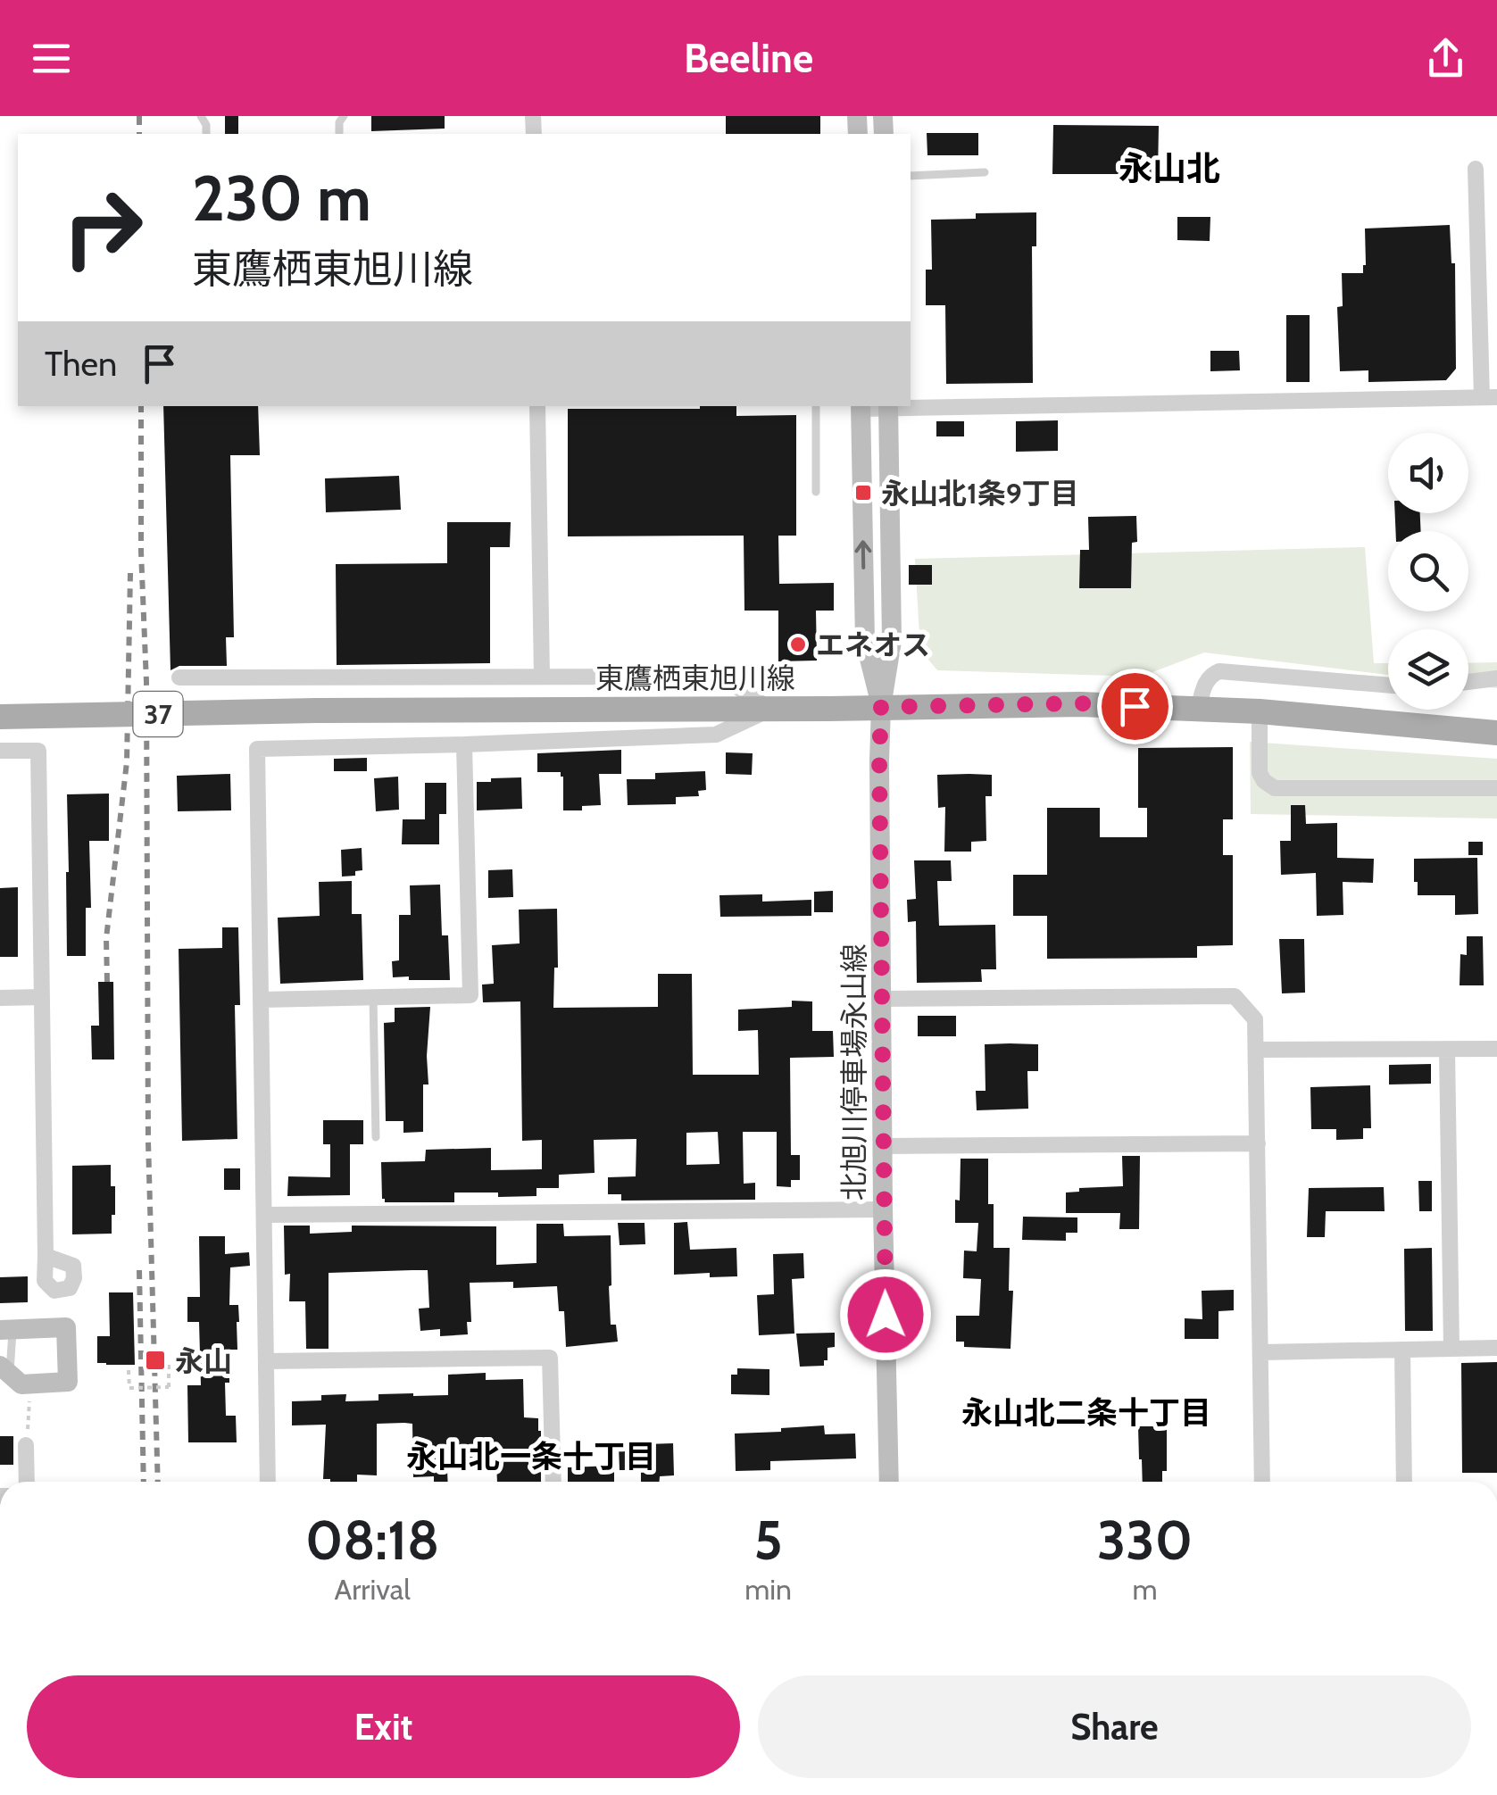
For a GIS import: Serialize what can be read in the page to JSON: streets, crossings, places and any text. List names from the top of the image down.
{
  "streets": {
    "main road": ["東鷹栖東旭川線", "37", "北旭川停車場永山線"]
  },
  "crossings": [
    ["東鷹栖東旭川線", "北旭川停車場永山線"]
  ],
  "districts": ["永山北", "永山北二条十丁目", "永山北一条十丁目"],
  "places": {
    "transit": ["永山北1条9丁目", "永山"],
    "other": ["エネオス"]
  },
  "page": {
    "header": "Beeline",
    "turn": ["230 m", "東鷹栖東旭川線"],
    "then": "Then",
    "eta": [
      "08:18",
      "Arrival",
      "5",
      "min",
      "330",
      "m"
    ],
    "buttons": ["Exit", "Share"]
  }
}
